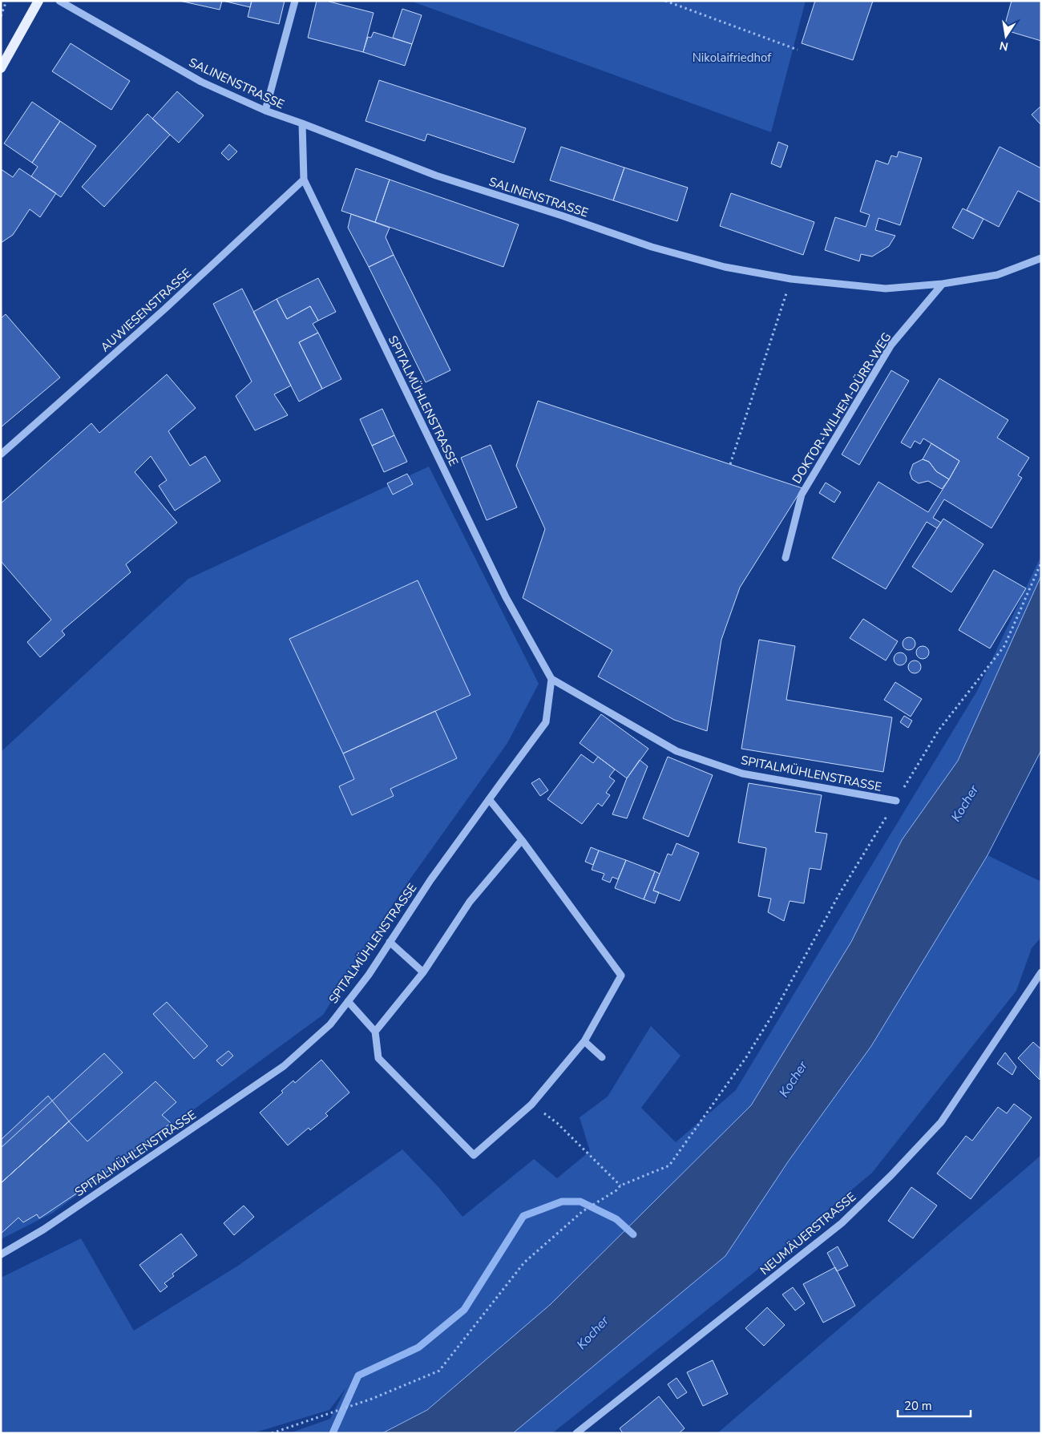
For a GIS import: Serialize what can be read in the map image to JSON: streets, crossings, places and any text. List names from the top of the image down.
{
  "streets": {
    "street": [
      "SALINENSTRASSE",
      "AUWIESENSTRASSE",
      "SPITALMÜHLENSTRASSE",
      "DOKTOR-WILHEM-DÜRR-WEG",
      "NEUMÄUERSTRASSE"
    ]
  },
  "crossings": [
    ["SALINENSTRASSE", "SPITALMÜHLENSTRASSE"],
    ["SALINENSTRASSE", "DOKTOR-WILHEM-DÜRR-WEG"],
    ["AUWIESENSTRASSE", "SPITALMÜHLENSTRASSE"]
  ],
  "water": ["Kocher"],
  "parks": ["Nikolaifriedhof"],
  "scale_bar": "20 m",
  "north": "bottom"
}
